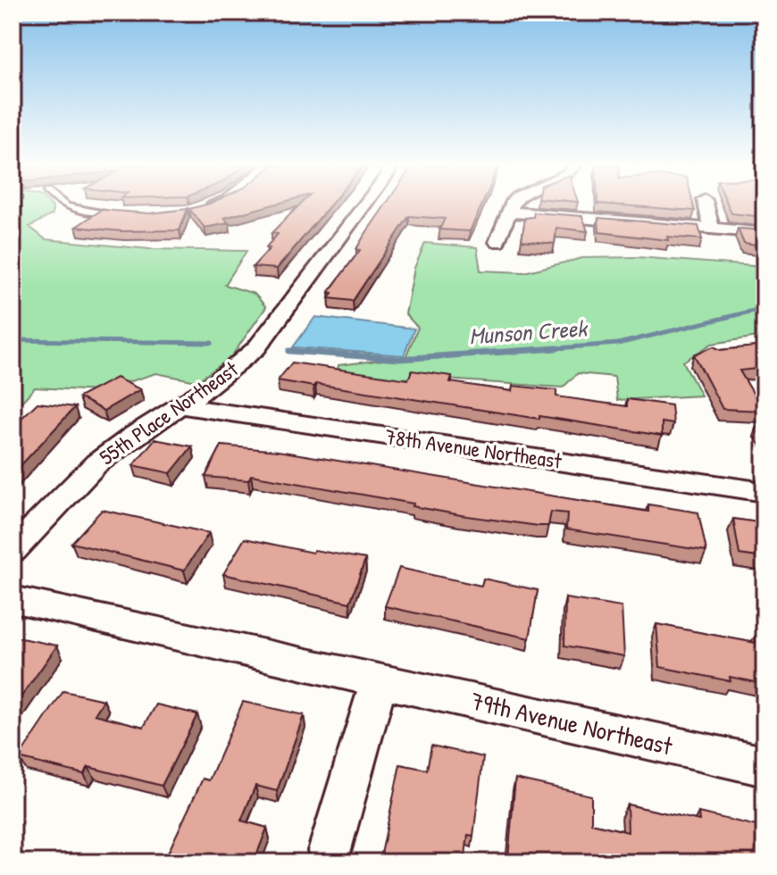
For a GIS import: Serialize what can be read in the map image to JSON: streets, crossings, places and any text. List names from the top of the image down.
{
  "streets": {
    "street": ["55th Place Northeast", "78th Avenue Northeast", "79th Avenue Northeast"]
  },
  "crossings": [
    ["55th Place Northeast", "78th Avenue Northeast"]
  ],
  "water": ["Munson Creek"]
}
